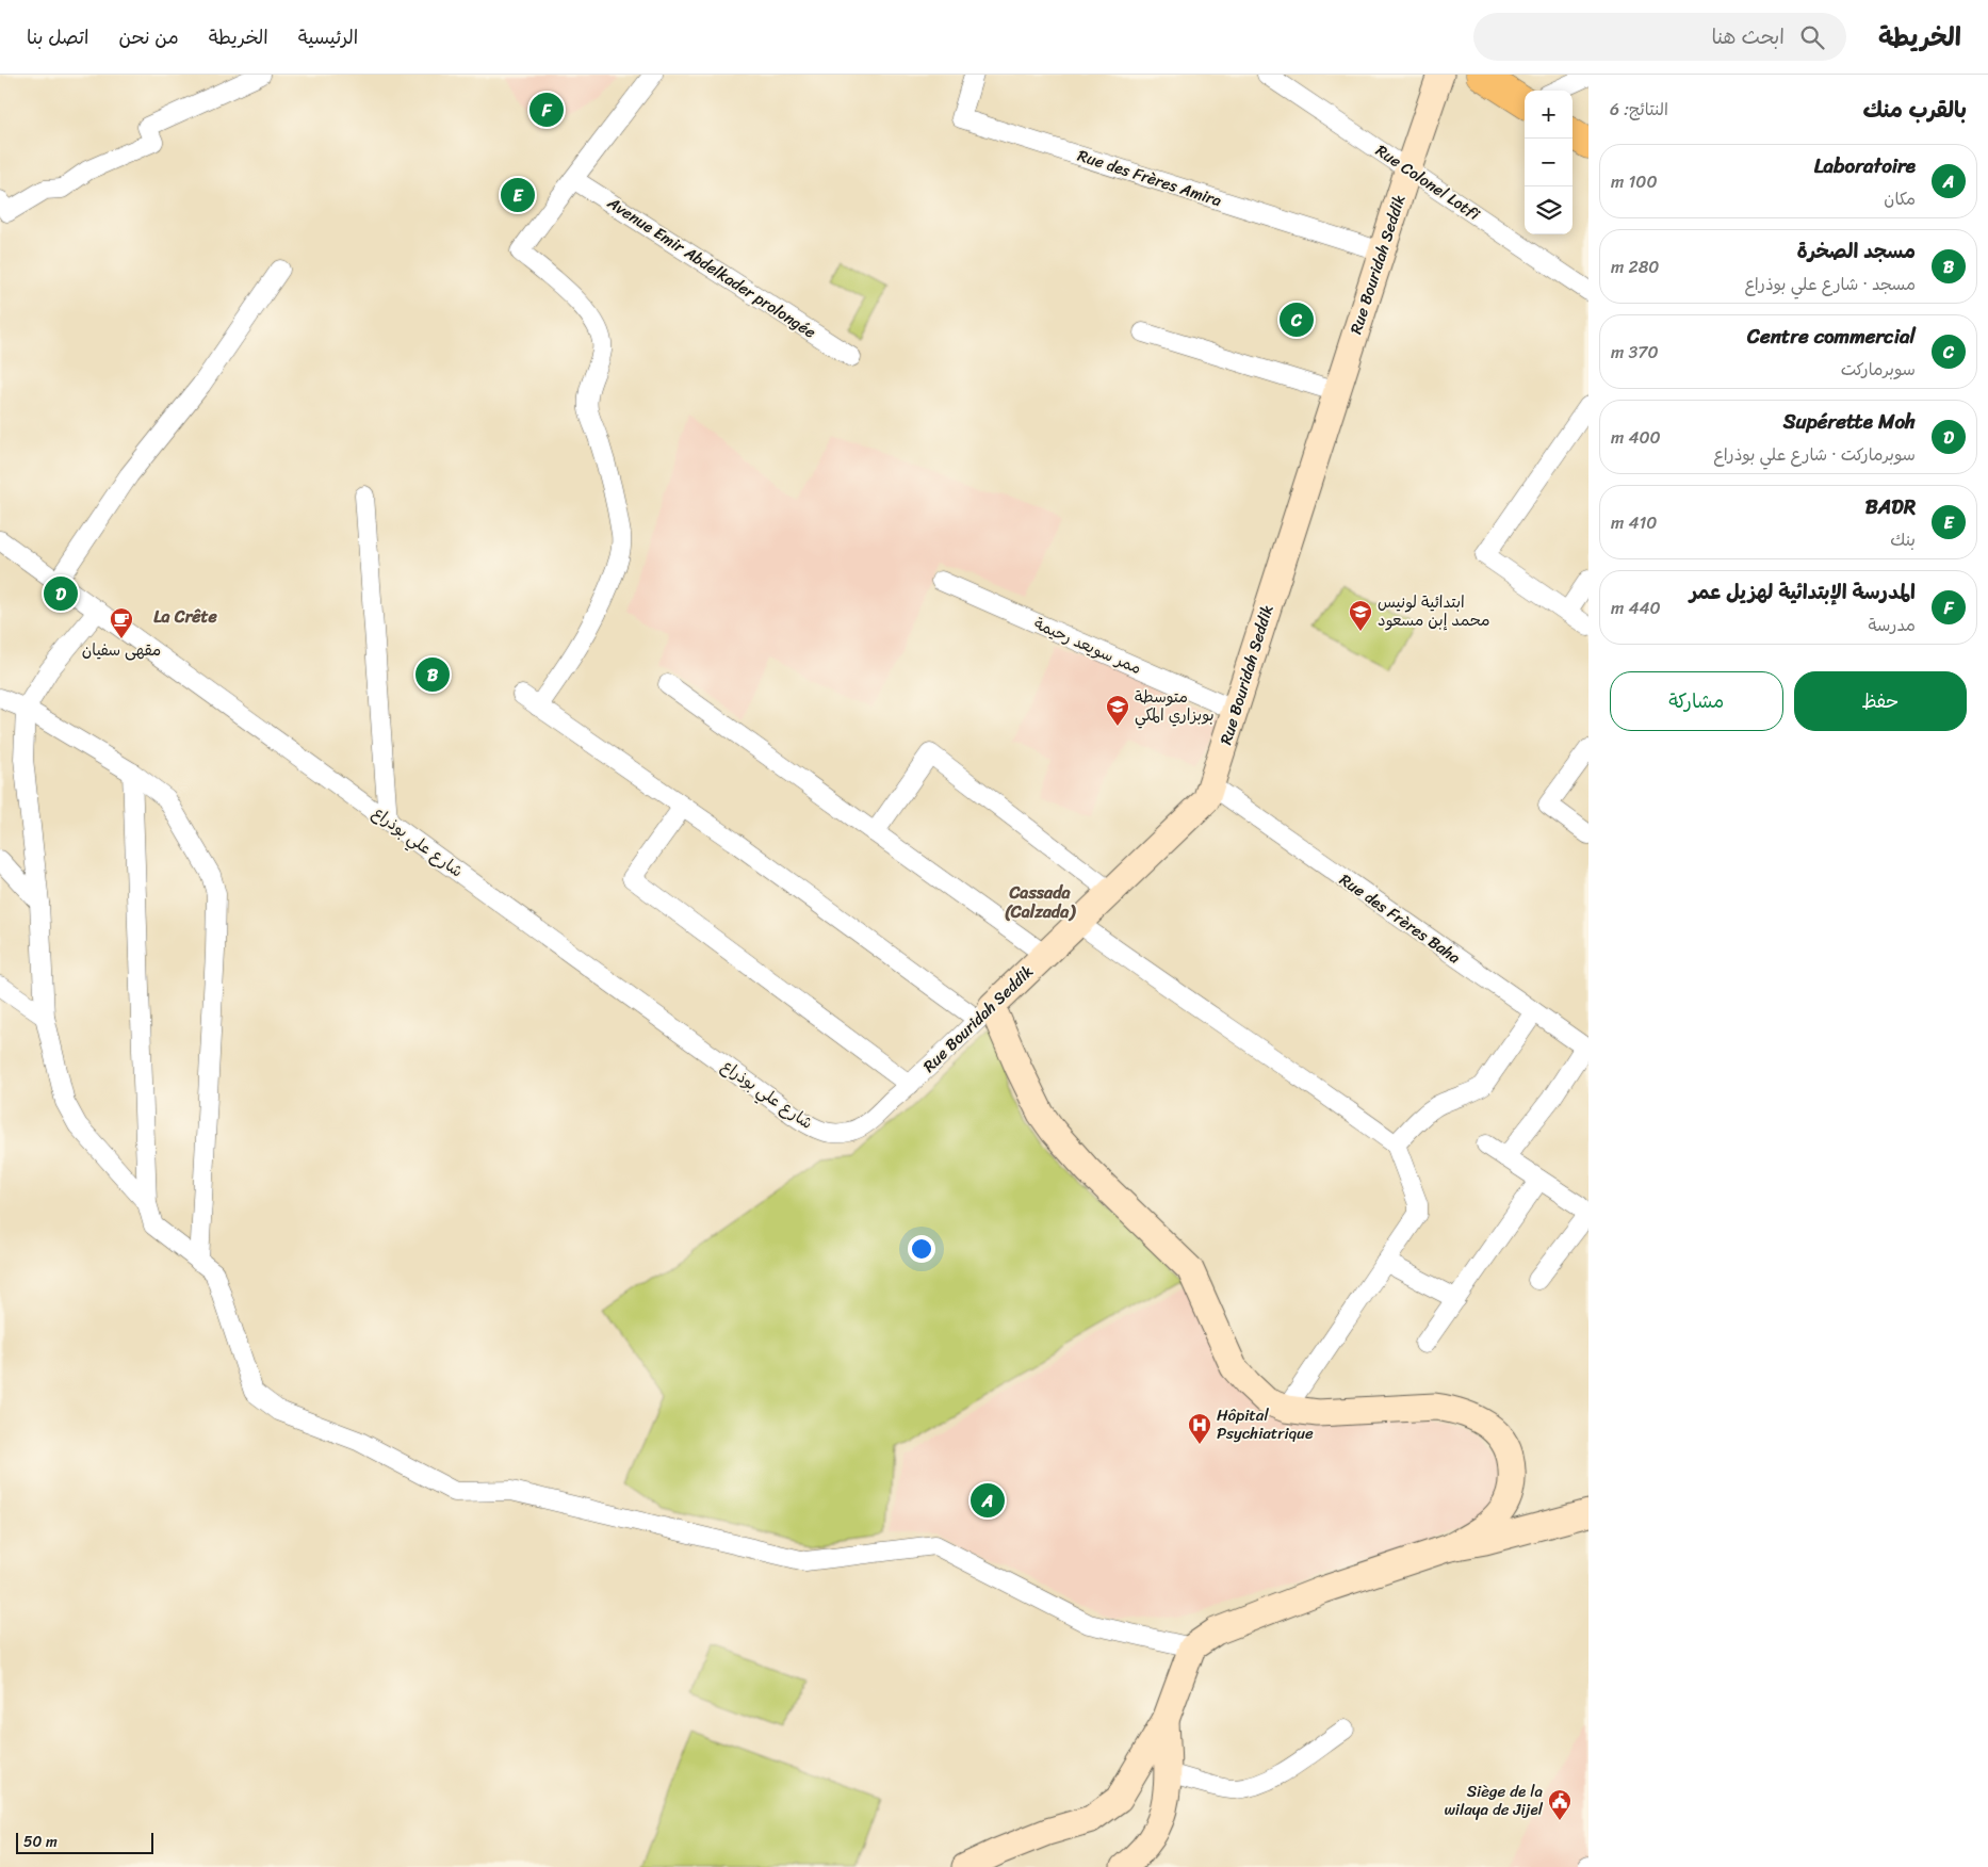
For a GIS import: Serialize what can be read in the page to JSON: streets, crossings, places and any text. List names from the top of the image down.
{
  "streets": {
    "main road": ["Rue Bouridah Seddik"],
    "street": [
      "Rue des Frères Amira",
      "Rue Colonel Lotfi",
      "Avenue Emir Abdelkader prolongée",
      "ممر سويعد رحيمة",
      "شارع علي بوذراع",
      "Rue des Frères Baha"
    ]
  },
  "crossings": [
    ["Rue des Frères Amira", "Rue Bouridah Seddik"],
    ["Rue Colonel Lotfi", "Rue Bouridah Seddik"],
    ["Rue Bouridah Seddik", "ممر سويعد رحيمة"],
    ["Rue Bouridah Seddik", "شارع علي بوذراع"],
    ["Rue Bouridah Seddik", "Rue des Frères Baha"]
  ],
  "districts": ["La Crête", "Cassada (Calzada)"],
  "places": {
    "school or university": ["ابتدائية لونيس محمد إبن مسعود", "متوسطة بوبزاري المكي"],
    "cafe": ["مقهى سفيان"],
    "hospital": ["Hôpital Psychiatrique"],
    "public building": ["Siège de la wilaya de Jijel"]
  },
  "scale_bar": "50 m",
  "page": {
    "header": "الخريطة",
    "search": "ابحث هنا",
    "nav": [
      "الرئيسية",
      "الخريطة",
      "من نحن",
      "اتصل بنا"
    ],
    "heading": ["بالقرب منك", "النتائج: 6"],
    "map_buttons": ["+", "−"],
    "pins": [
      "F",
      "E",
      "C",
      "D",
      "B",
      "A"
    ],
    "list": [
      {
        "mark": "A",
        "name": "Laboratoire",
        "note": "مكان",
        "value": "100 m"
      },
      {
        "mark": "B",
        "name": "مسجد الصخرة",
        "note": "مسجد · شارع علي بوذراع",
        "value": "280 m"
      },
      {
        "mark": "C",
        "name": "Centre commercial",
        "note": "سوبرماركت",
        "value": "370 m"
      },
      {
        "mark": "D",
        "name": "Supérette Moh",
        "note": "سوبرماركت · شارع علي بوذراع",
        "value": "400 m"
      },
      {
        "mark": "E",
        "name": "BADR",
        "note": "بنك",
        "value": "410 m"
      },
      {
        "mark": "F",
        "name": "المدرسة الإبتدائية لهزيل عمر",
        "note": "مدرسة",
        "value": "440 m"
      }
    ],
    "buttons": ["حفظ", "مشاركة"],
    "scale": "50 m"
  }
}
